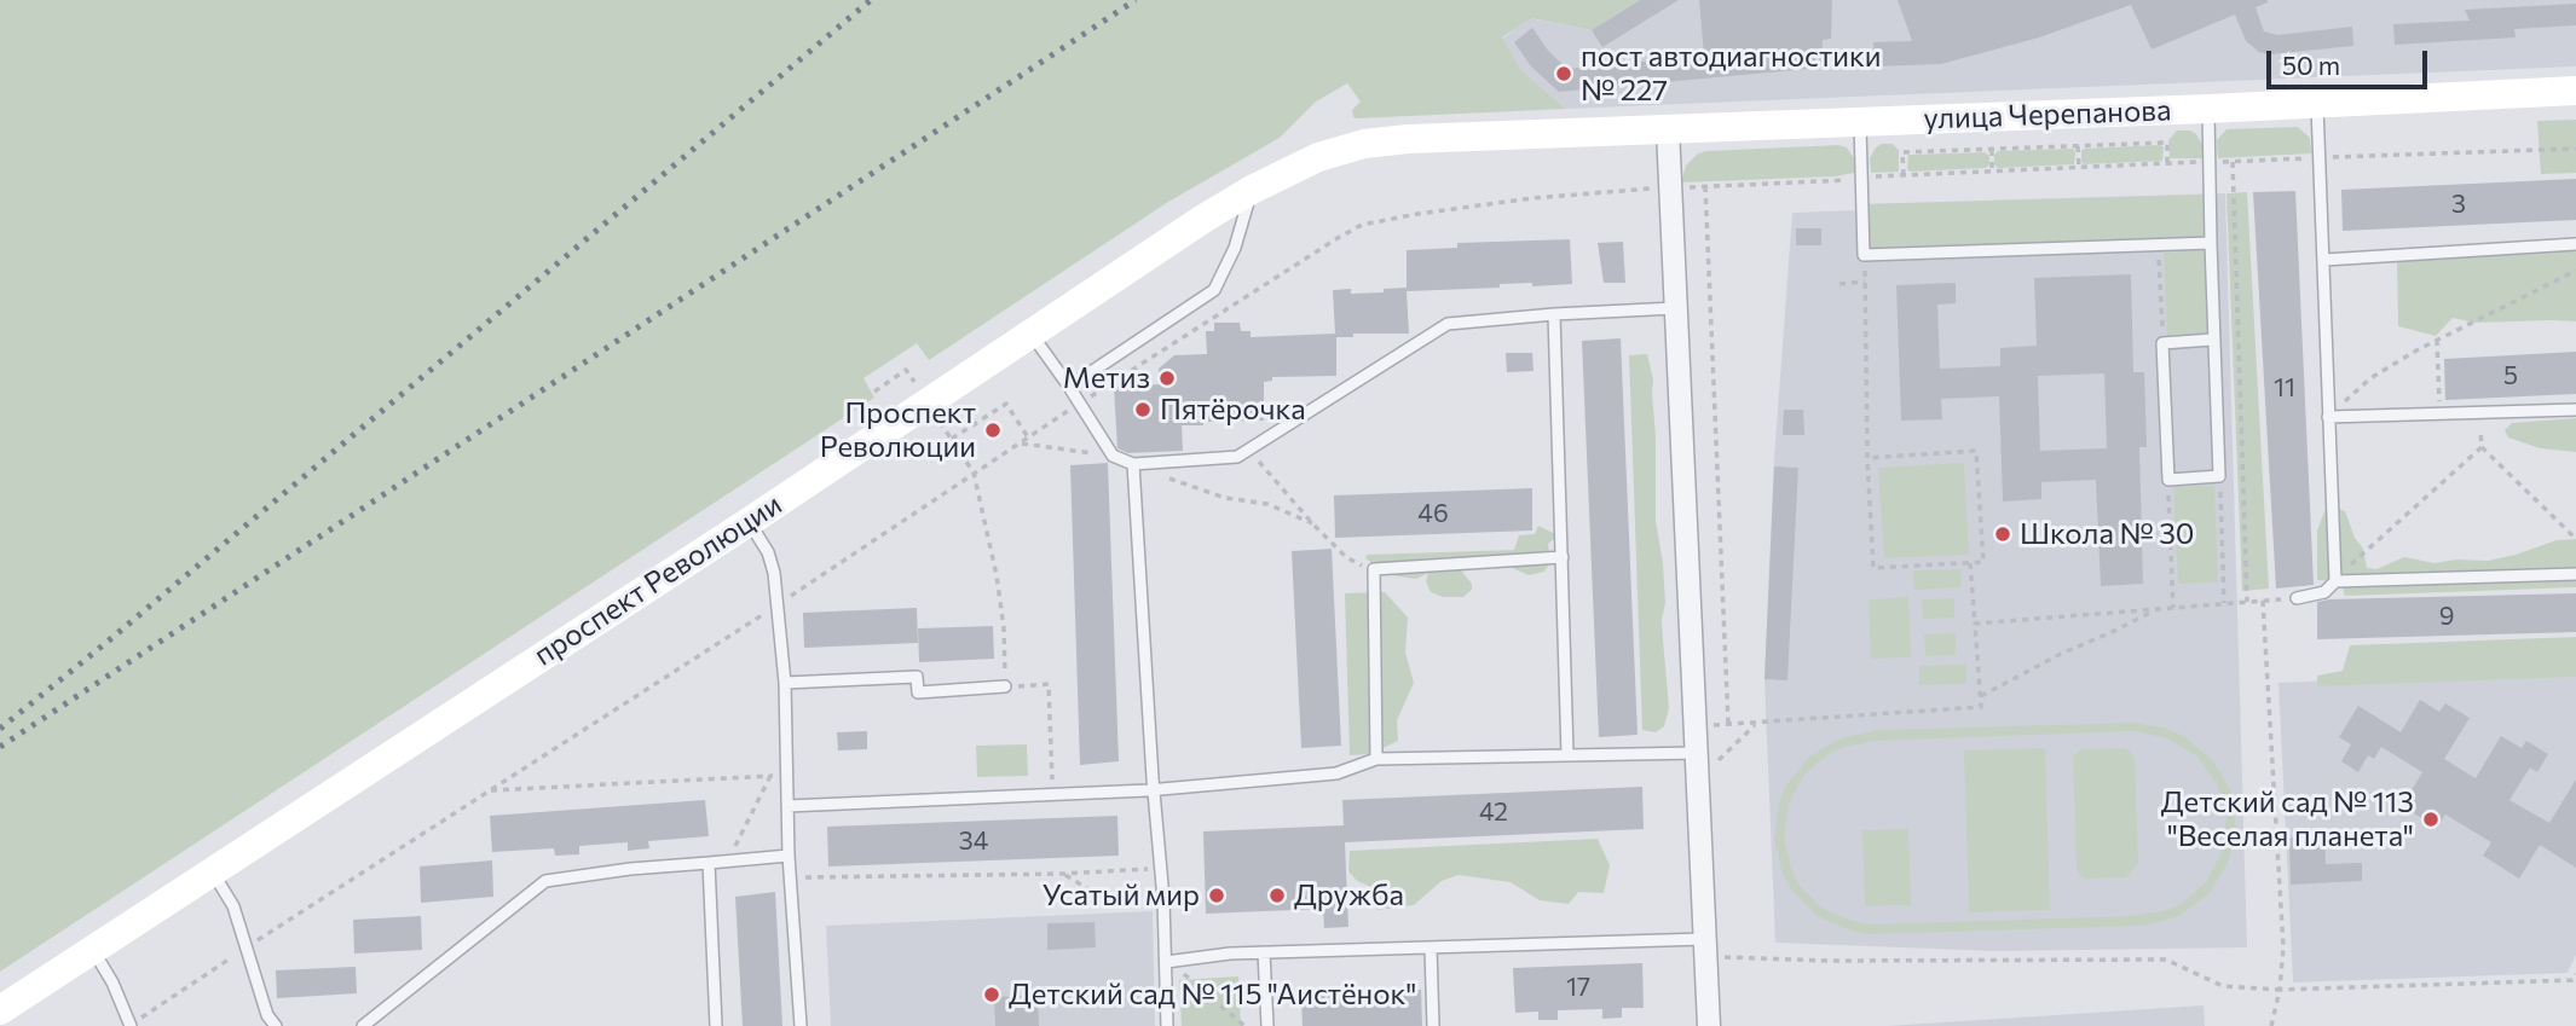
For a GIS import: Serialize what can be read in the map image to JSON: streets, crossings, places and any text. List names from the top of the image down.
{
  "streets": {
    "main road": ["улица Черепанова", "проспект Революции"]
  },
  "crossings": [
    ["улица Черепанова", "проспект Революции"]
  ],
  "places": [
    "пост автодиагностики № 227",
    "Метиз",
    "Пятёрочка",
    "Проспект Революции",
    "Школа № 30",
    "Детский сад № 113 \"Веселая планета\"",
    "Усатый мир",
    "Дружба",
    "Детский сад № 115 \"Аистёнок\""
  ],
  "house_numbers": [
    "3",
    "5",
    "11",
    "46",
    "9",
    "42",
    "34",
    "17"
  ],
  "scale_bar": "50 m"
}
